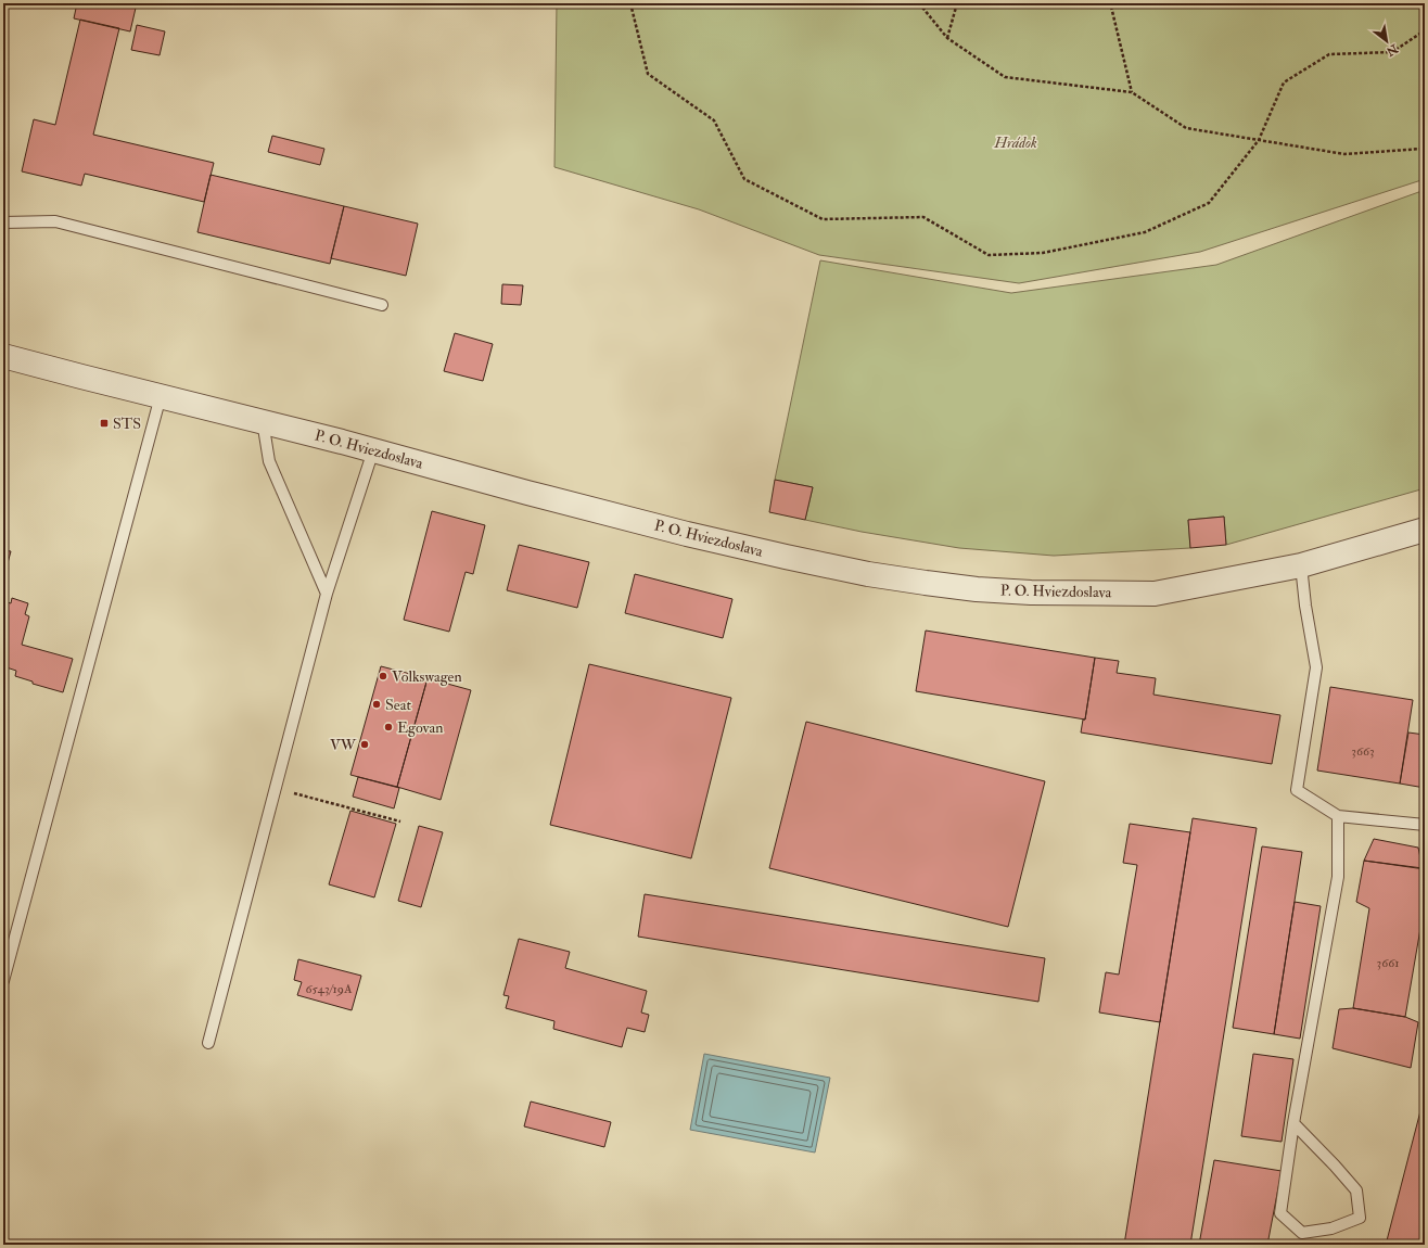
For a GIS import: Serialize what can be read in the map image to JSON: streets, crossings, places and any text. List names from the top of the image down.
{
  "streets": {
    "street": ["P. O. Hviezdoslava"]
  },
  "parks": ["Hrádok"],
  "places": {
    "transit": ["STS"],
    "other": [
      "Volkswagen",
      "Seat",
      "Egovan",
      "VW"
    ]
  },
  "house_numbers": ["3663", "3661", "6543/19A"],
  "north": "bottom right"
}
